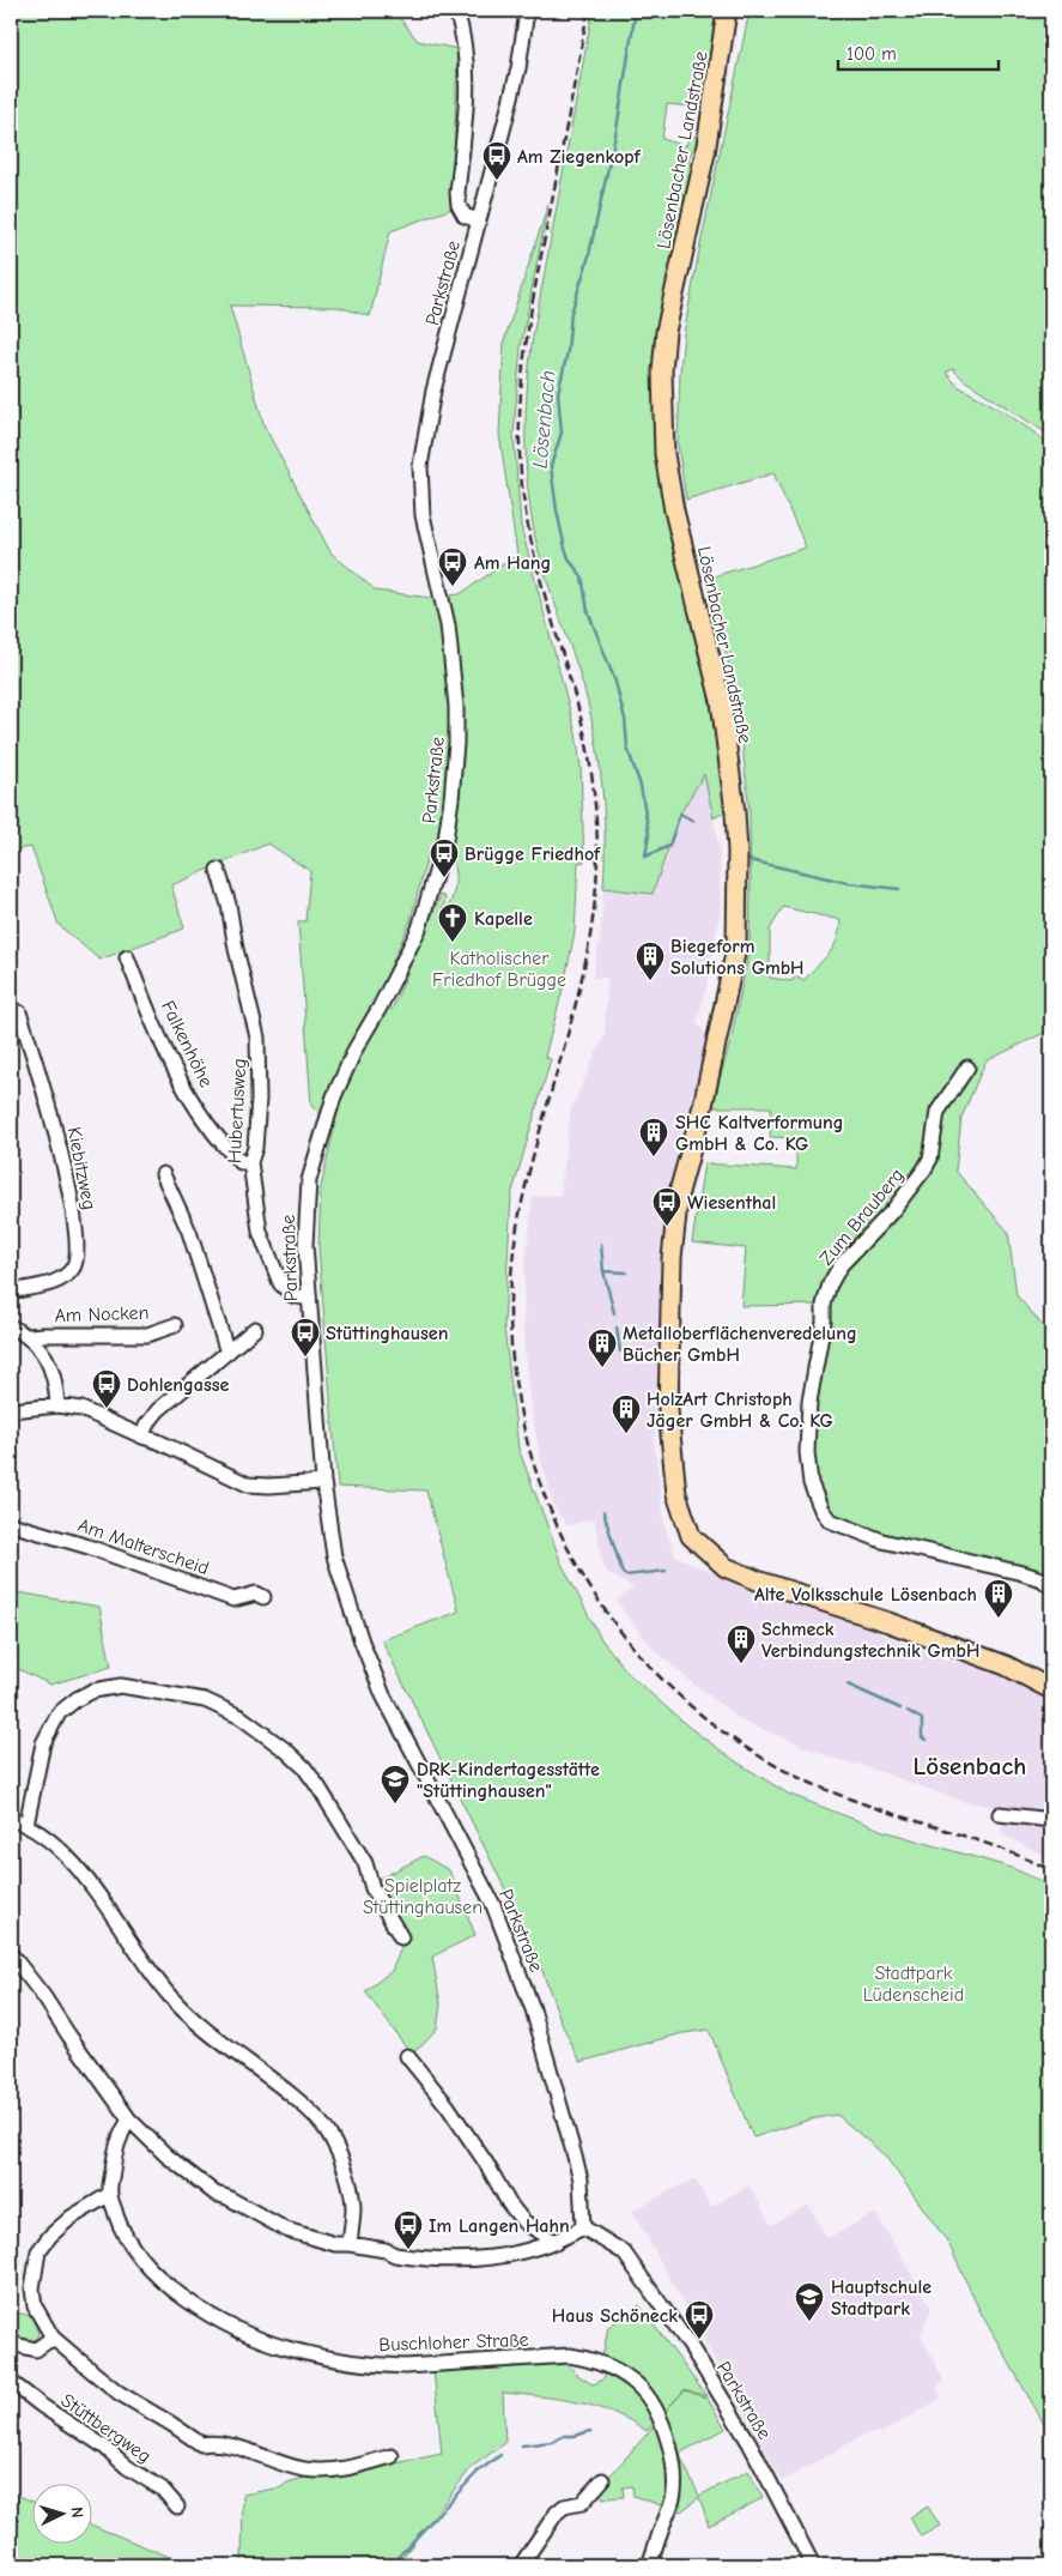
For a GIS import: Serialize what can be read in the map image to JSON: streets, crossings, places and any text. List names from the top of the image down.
{
  "streets": {
    "main road": ["Lösenbacher Landstraße"],
    "street": [
      "Parkstraße",
      "Falkenhöhe",
      "Hubertusweg",
      "Kiebitzweg",
      "Zum Brauberg",
      "Am Nocken",
      "Am Malterscheid",
      "Buschloher Straße",
      "Stüttbergweg"
    ]
  },
  "crossings": [
    ["Parkstraße", "Hubertusweg"],
    ["Falkenhöhe", "Hubertusweg"]
  ],
  "districts": ["Lösenbach"],
  "water": ["Lösenbach"],
  "parks": ["Katholischer Friedhof Brügge", "Spielplatz Stüttinghausen", "Stadtpark Lüdenscheid"],
  "places": {
    "bus stop": [
      "Am Ziegenkopf",
      "Am Hang",
      "Brügge Friedhof",
      "Wiesenthal",
      "Stüttinghausen",
      "Dohlengasse",
      "Im Langen Hahn",
      "Haus Schöneck"
    ],
    "church": ["Kapelle"],
    "building": [
      "Biegeform Solutions GmbH",
      "SHC Kaltverformung GmbH & Co. KG",
      "Metalloberflächenveredelung Bücher GmbH",
      "HolzArt Christoph Jäger GmbH & Co. KG",
      "Alte Volksschule Lösenbach",
      "Schmeck Verbindungstechnik GmbH"
    ],
    "school or university": ["DRK-Kindertagesstätte \"Stüttinghausen\"", "Hauptschule Stadtpark"]
  },
  "scale_bar": "100 m",
  "north": "right"
}
